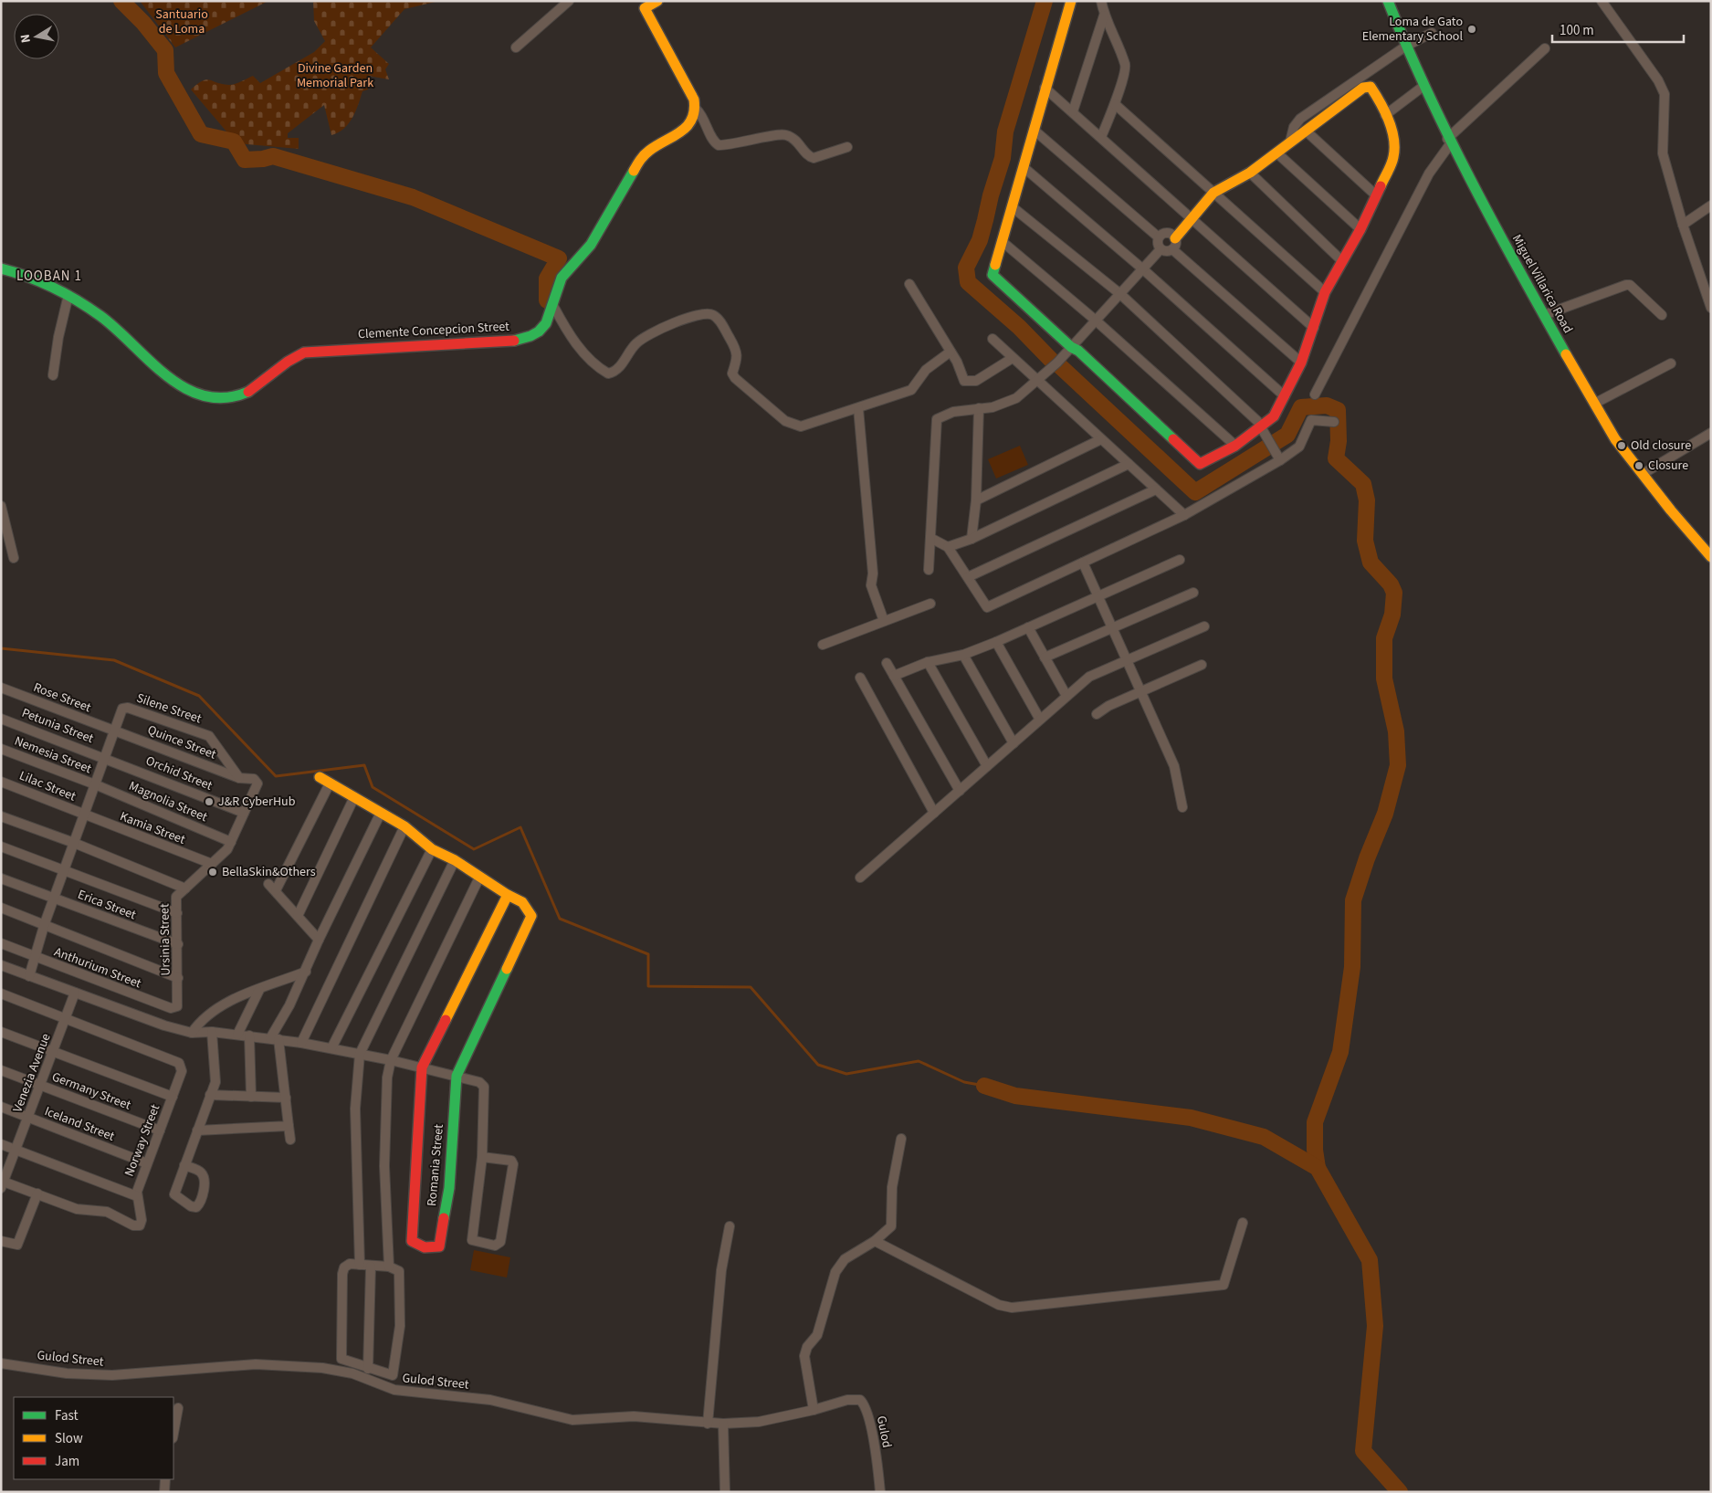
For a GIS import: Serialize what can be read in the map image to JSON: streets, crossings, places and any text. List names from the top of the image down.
{
  "streets": {
    "street": [
      "Miguel Villarica Road",
      "Clemente Concepcion Street",
      "Rose Street",
      "Silene Street",
      "Petunia Street",
      "Quince Street",
      "Nemesia Street",
      "Orchid Street",
      "Lilac Street",
      "Magnolia Street",
      "Kamia Street",
      "Erica Street",
      "Ursinia Street",
      "Anthurium Street",
      "Venezia Avenue",
      "Germany Street",
      "Iceland Street",
      "Norway Street",
      "Romania Street",
      "Gulod Street",
      "Gulod"
    ]
  },
  "crossings": [
    ["Rose Street", "Silene Street"],
    ["Rose Street", "Quince Street"],
    ["Silene Street", "Quince Street"],
    ["Silene Street", "Ursinia Street"],
    ["Petunia Street", "Orchid Street"],
    ["Quince Street", "Ursinia Street"],
    ["Nemesia Street", "Magnolia Street"],
    ["Orchid Street", "Ursinia Street"],
    ["Lilac Street", "Kamia Street"],
    ["Magnolia Street", "Ursinia Street"],
    ["Kamia Street", "Ursinia Street"],
    ["Erica Street", "Ursinia Street"],
    ["Ursinia Street", "Anthurium Street"],
    ["Venezia Avenue", "Germany Street"],
    ["Venezia Avenue", "Iceland Street"],
    ["Venezia Avenue", "Norway Street"],
    ["Germany Street", "Norway Street"],
    ["Iceland Street", "Norway Street"],
    ["Gulod Street", "Gulod"]
  ],
  "districts": ["LOOBAN 1"],
  "parks": ["Santuario de Loma", "Divine Garden Memorial Park"],
  "places": [
    "Loma de Gato Elementary School",
    "Old closure",
    "Closure",
    "J&R CyberHub",
    "BellaSkin&Others"
  ],
  "legend": ["Fast", "Slow", "Jam"],
  "scale_bar": "100 m",
  "north": "left"
}
